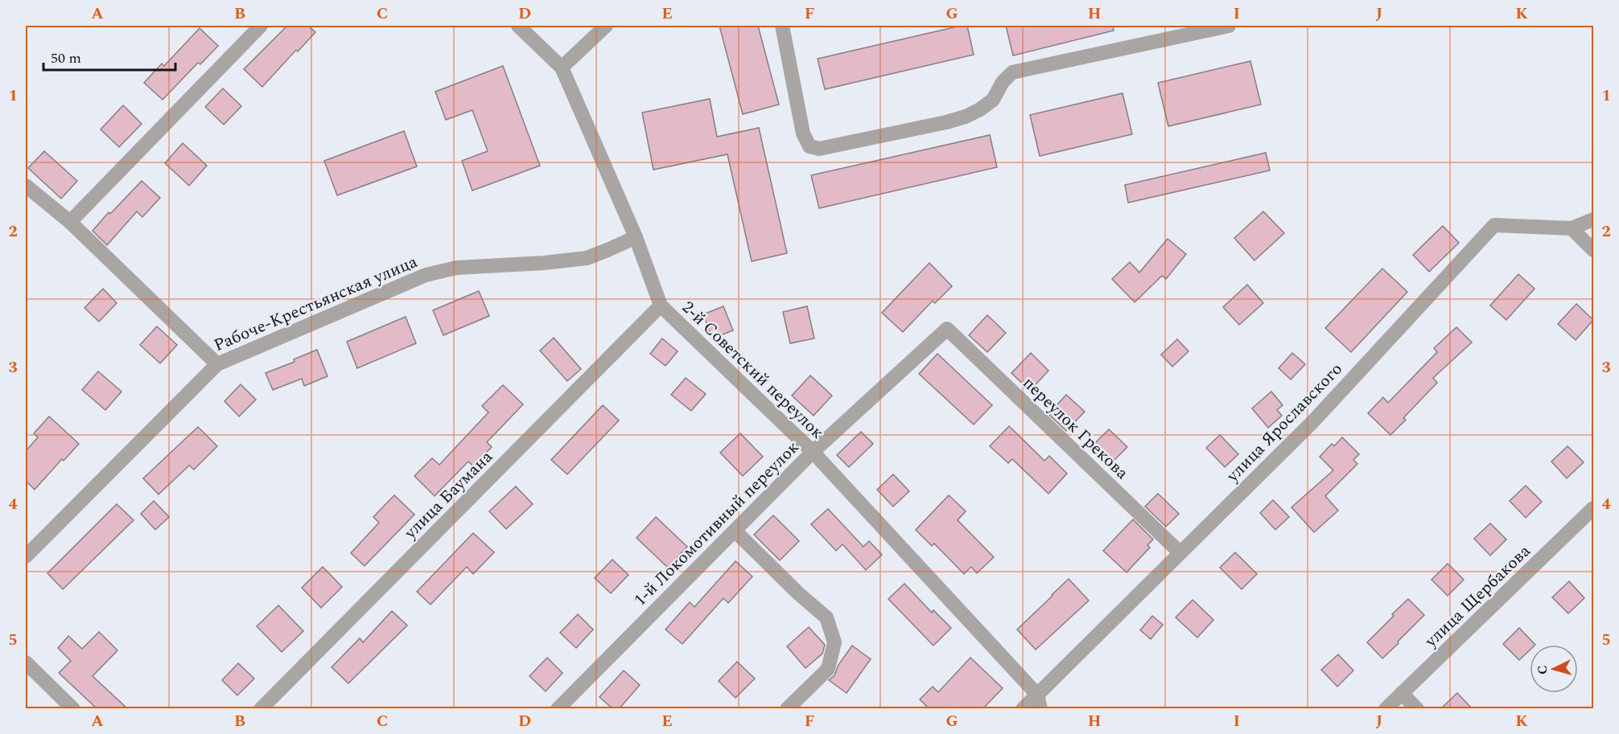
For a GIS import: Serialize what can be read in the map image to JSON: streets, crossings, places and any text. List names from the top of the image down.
{
  "streets": {
    "street": [
      "Рабоче-Крестьянская улица",
      "2-й Советский переулок",
      "улица Ярославского",
      "переулок Грекова",
      "улица Баумана",
      "1-й Локомотивный переулок",
      "улица Щербакова"
    ]
  },
  "crossings": [
    ["Рабоче-Крестьянская улица", "2-й Советский переулок"],
    ["2-й Советский переулок", "улица Ярославского"],
    ["2-й Советский переулок", "улица Баумана"],
    ["2-й Советский переулок", "1-й Локомотивный переулок"],
    ["улица Ярославского", "переулок Грекова"],
    ["переулок Грекова", "1-й Локомотивный переулок"]
  ],
  "scale_bar": "50 m",
  "north": "left",
  "grid": {
    "columns": [
      "A",
      "B",
      "C",
      "D",
      "E",
      "F",
      "G",
      "H",
      "I",
      "J",
      "K"
    ],
    "rows": [
      "1",
      "2",
      "3",
      "4",
      "5"
    ]
  }
}
